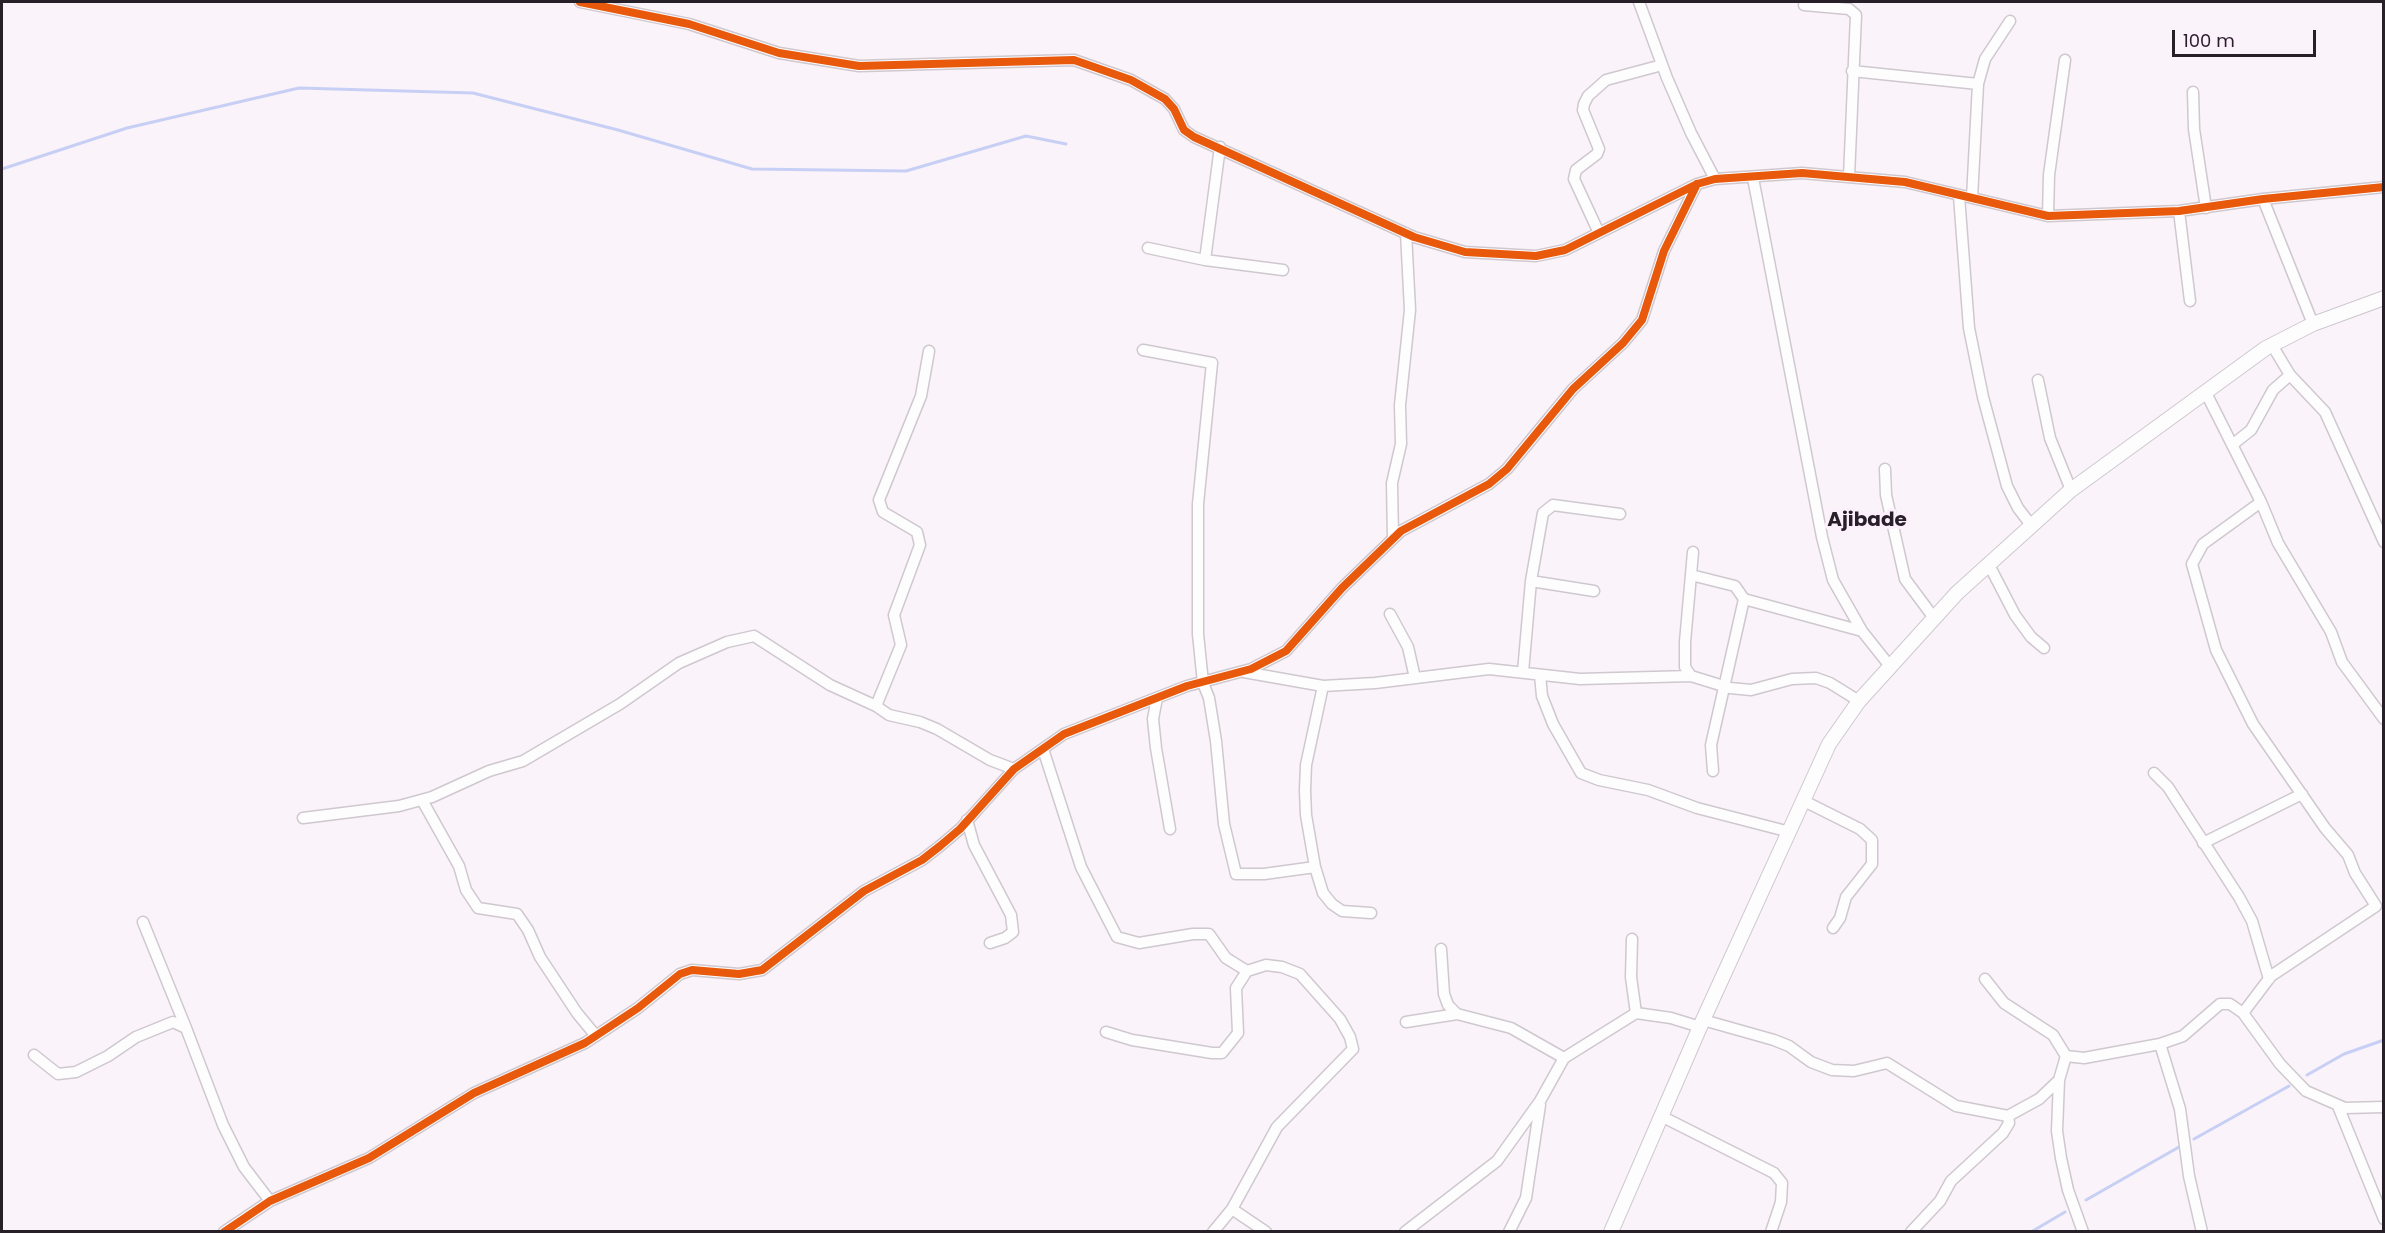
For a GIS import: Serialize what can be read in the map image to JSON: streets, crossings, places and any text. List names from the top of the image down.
{
  "districts": ["Ajibade"],
  "scale_bar": "100 m"
}
